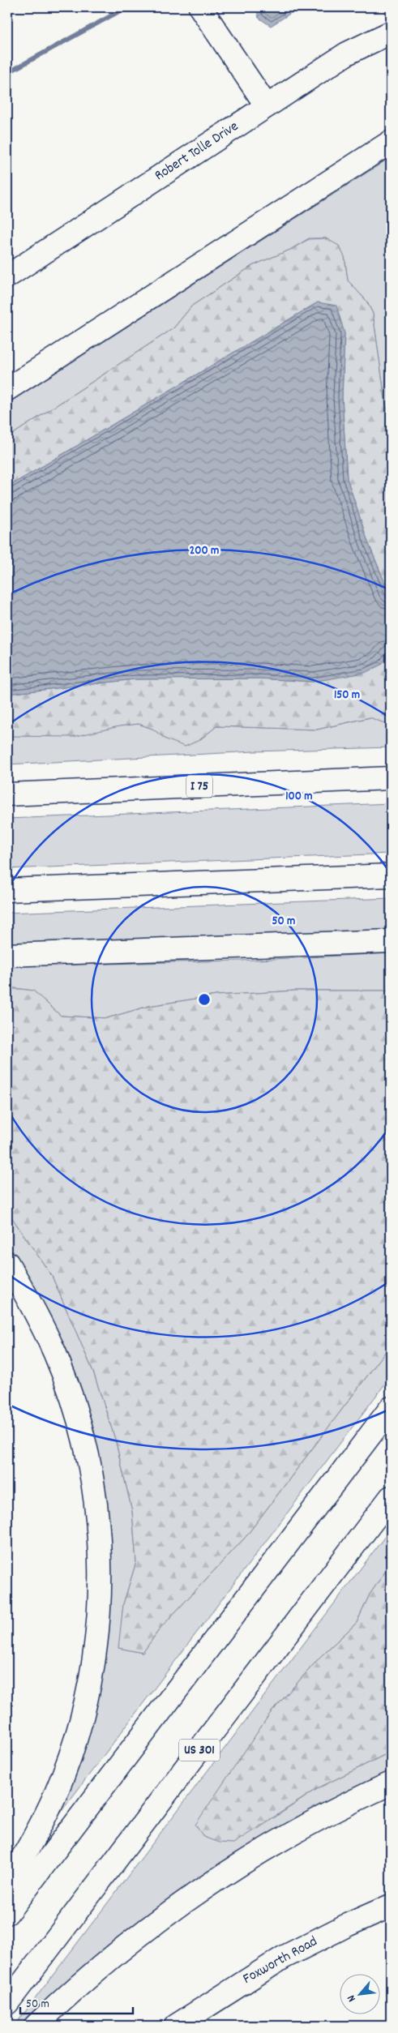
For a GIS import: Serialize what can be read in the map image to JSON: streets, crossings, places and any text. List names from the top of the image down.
{
  "streets": {
    "main road": [
      "Robert Tolle Drive",
      "I 75",
      "US 301",
      "Foxworth Road"
    ]
  },
  "scale_bar": "50 m",
  "north": "bottom left",
  "rings": [
    "200 m",
    "150 m",
    "100 m",
    "50 m"
  ]
}
